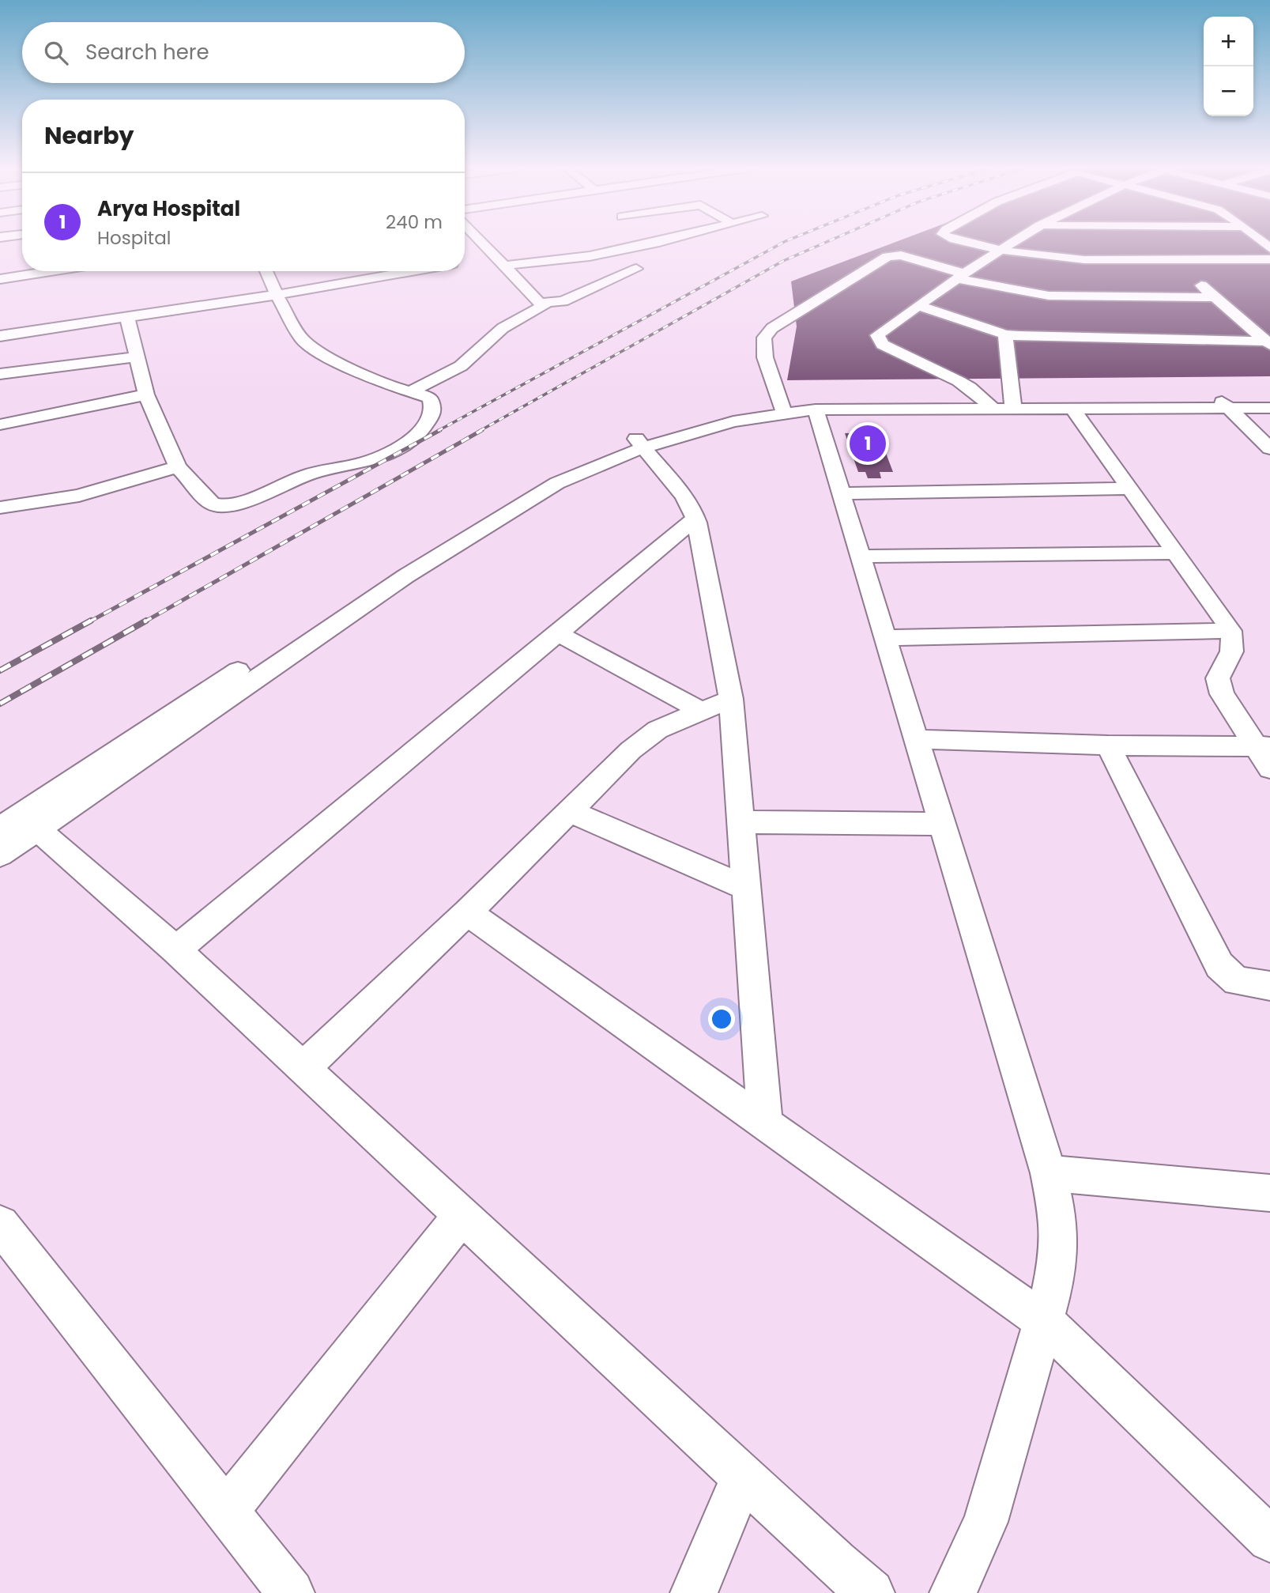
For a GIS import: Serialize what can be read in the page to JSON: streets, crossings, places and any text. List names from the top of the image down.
{
  "page": {
    "map_buttons": ["+", "−"],
    "search": "Search here",
    "heading": "Nearby",
    "list": [
      {
        "mark": "1",
        "name": "Arya Hospital",
        "note": "Hospital",
        "value": "240 m"
      }
    ],
    "pins": "1"
  }
}
